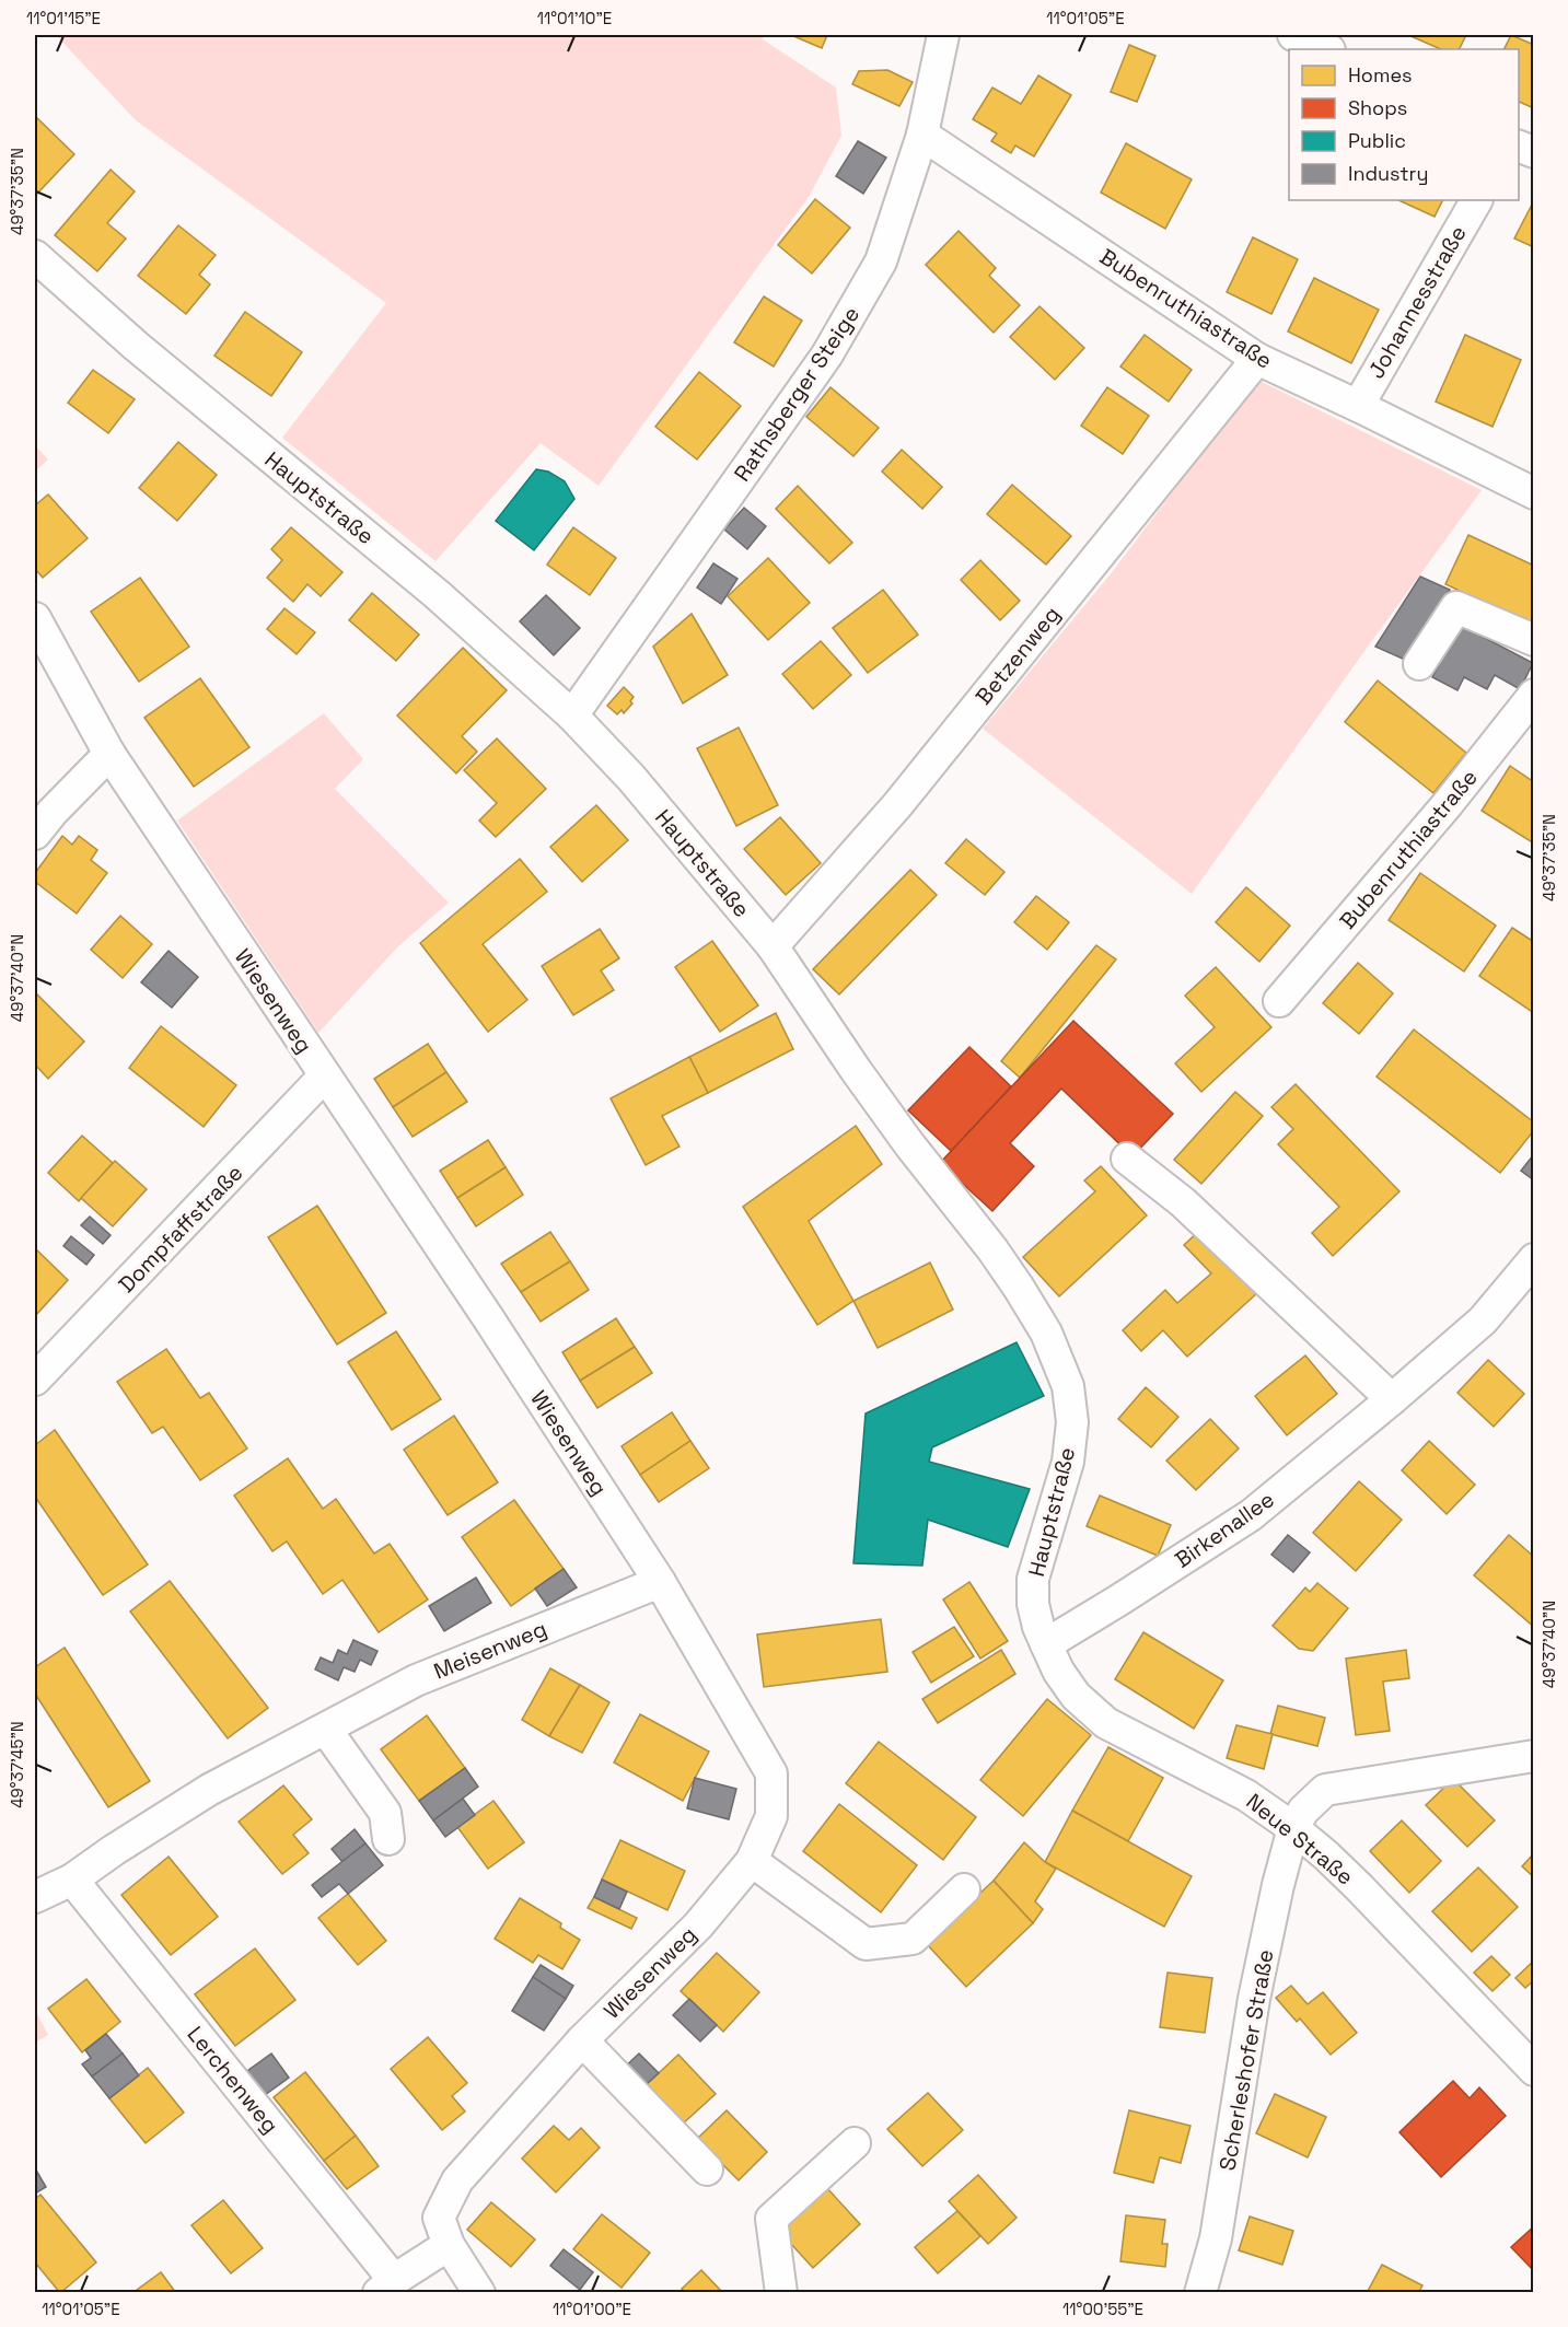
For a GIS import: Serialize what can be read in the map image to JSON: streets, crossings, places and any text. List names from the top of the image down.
{
  "streets": {
    "street": [
      "Johannesstraße",
      "Bubenruthiastraße",
      "Rathsberger Steige",
      "Hauptstraße",
      "Betzenweg",
      "Wiesenweg",
      "Dompfaffstraße",
      "Birkenallee",
      "Meisenweg",
      "Neue Straße",
      "Scherleshofer Straße",
      "Lerchenweg"
    ]
  },
  "crossings": [
    ["Johannesstraße", "Bubenruthiastraße"],
    ["Bubenruthiastraße", "Rathsberger Steige"],
    ["Bubenruthiastraße", "Betzenweg"],
    ["Rathsberger Steige", "Hauptstraße"],
    ["Hauptstraße", "Betzenweg"],
    ["Hauptstraße", "Birkenallee"],
    ["Hauptstraße", "Neue Straße"],
    ["Wiesenweg", "Dompfaffstraße"],
    ["Wiesenweg", "Meisenweg"],
    ["Birkenallee", "Neue Straße"],
    ["Meisenweg", "Lerchenweg"],
    ["Neue Straße", "Scherleshofer Straße"]
  ],
  "legend": [
    "Homes",
    "Shops",
    "Public",
    "Industry"
  ],
  "coordinates": [
    "11°01'15\"E",
    "11°01'10\"E",
    "11°01'05\"E",
    "49°37'35\"N",
    "49°37'40\"N",
    "49°37'45\"N",
    "11°01'00\"E",
    "11°00'55\"E"
  ]
}
